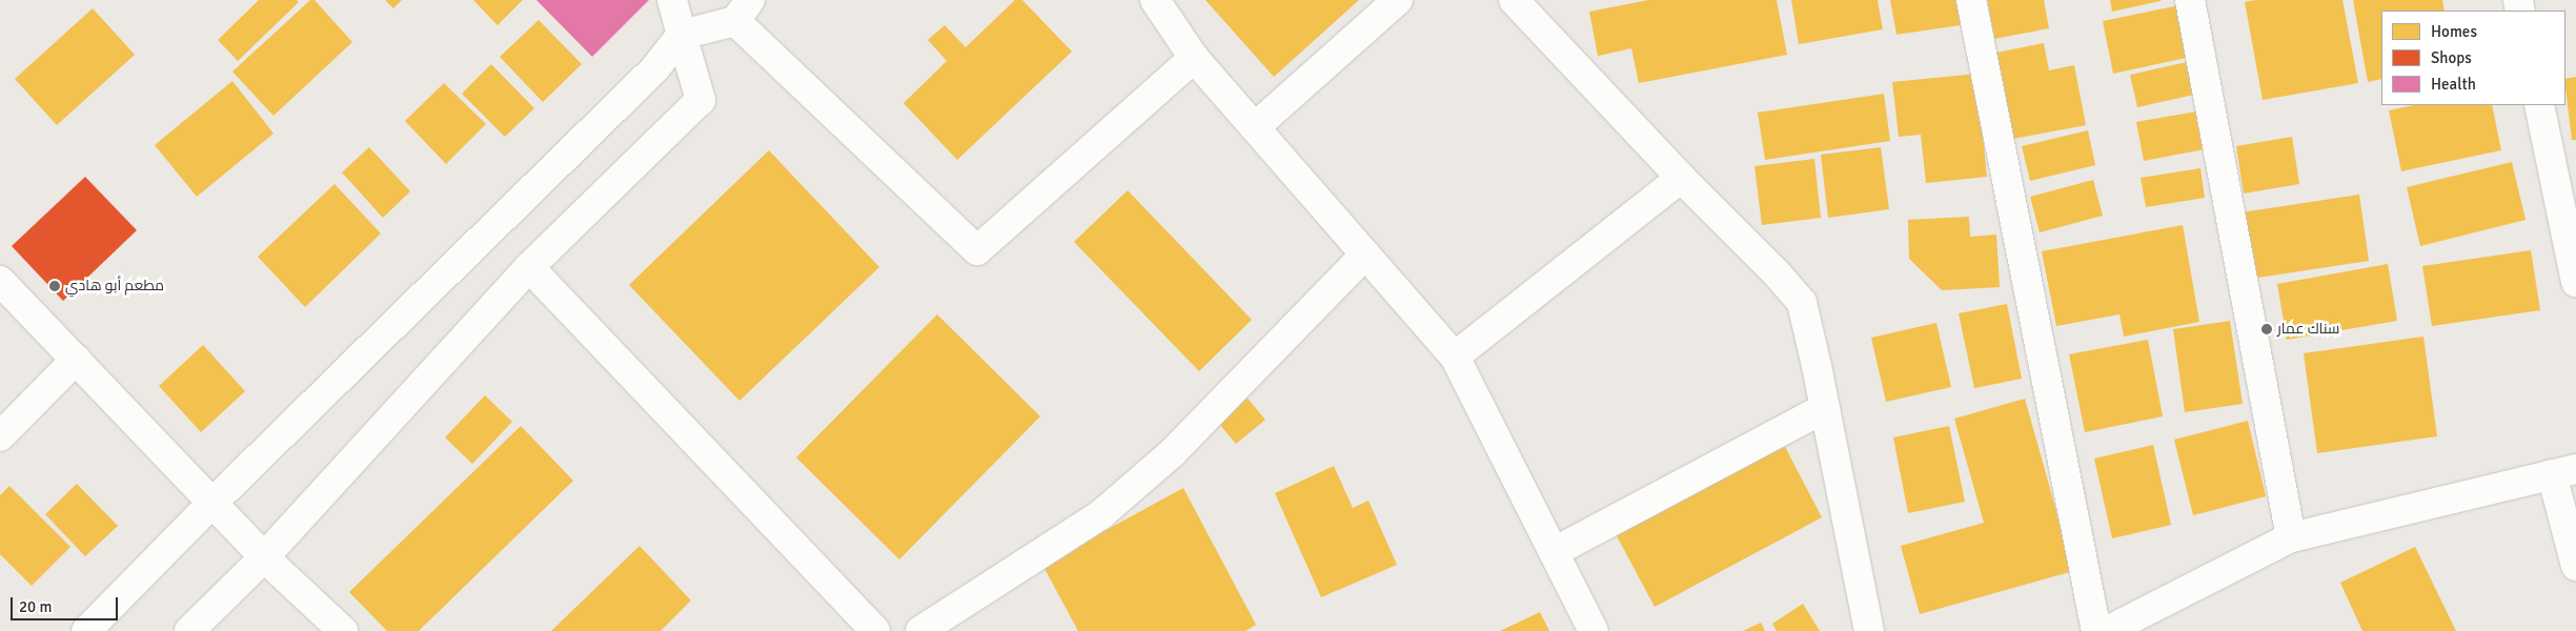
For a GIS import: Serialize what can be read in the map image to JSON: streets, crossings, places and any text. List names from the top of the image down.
{
  "places": ["مطعم أبو هادي", "سناك عمار"],
  "legend": ["Homes", "Shops", "Health"],
  "scale_bar": "20 m"
}
